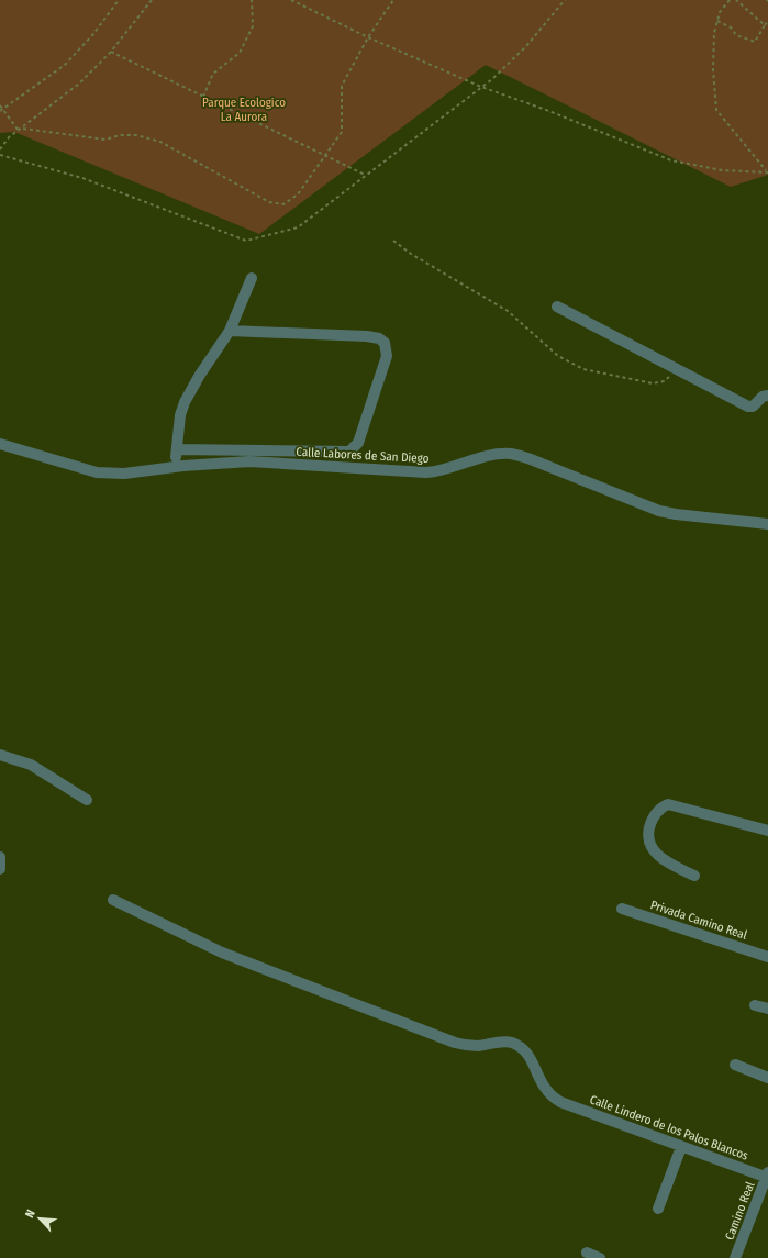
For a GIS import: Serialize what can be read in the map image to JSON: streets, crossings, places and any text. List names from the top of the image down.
{
  "streets": {
    "street": [
      "Calle Labores de San Diego",
      "Privada Camino Real",
      "Calle Lindero de los Palos Blancos",
      "Camino Real"
    ]
  },
  "crossings": [
    ["Calle Lindero de los Palos Blancos", "Camino Real"]
  ],
  "parks": ["Parque Ecologico La Aurora"],
  "north": "top left"
}
